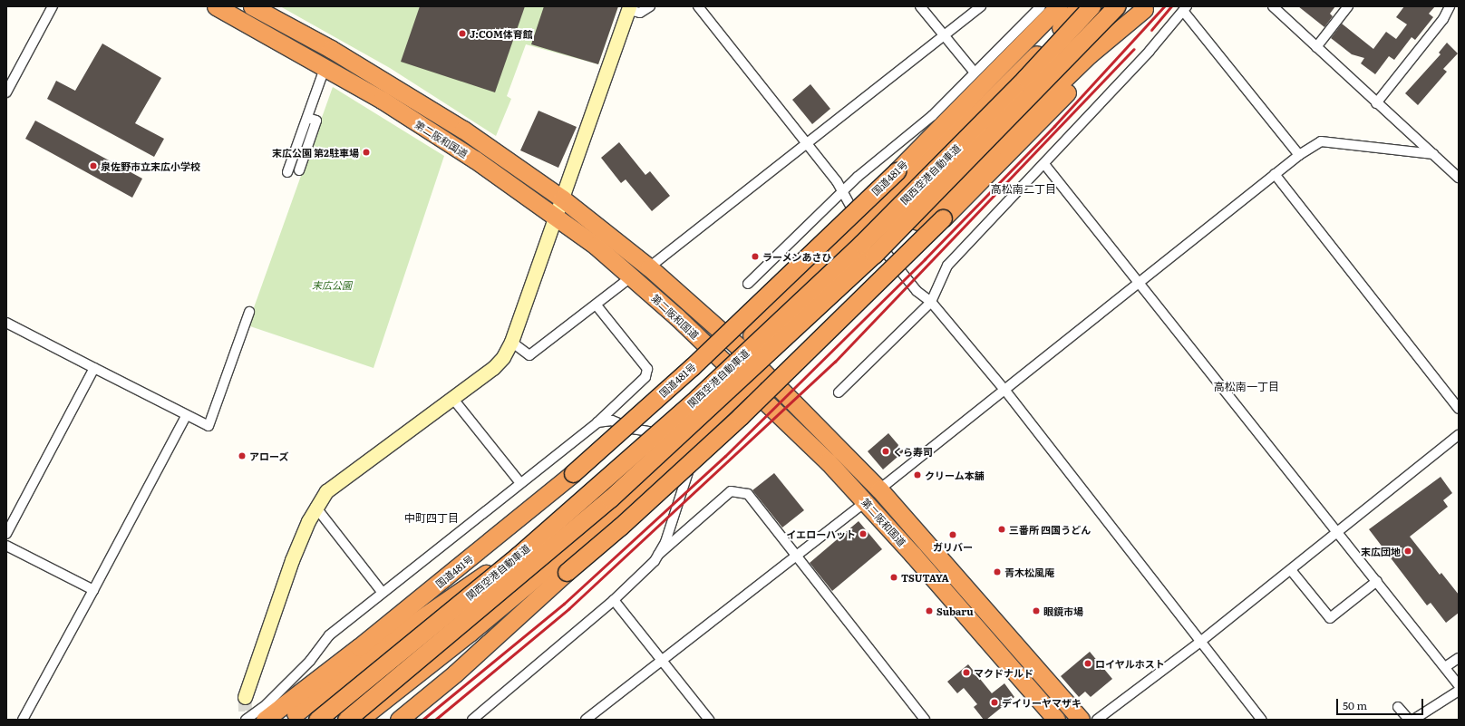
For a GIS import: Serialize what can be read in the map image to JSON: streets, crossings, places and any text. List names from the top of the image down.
{
  "streets": {
    "highway": ["第二阪和国道", "関西空港自動車道", "国道481号"]
  },
  "districts": ["高松南二丁目", "高松南一丁目", "中町四丁目"],
  "parks": ["末広公園"],
  "places": [
    "J:COM体育館",
    "末広公園 第2駐車場",
    "泉佐野市立末広小学校",
    "ラーメンあさひ",
    "くら寿司",
    "アローズ",
    "クリーム本舗",
    "三番所 四国うどん",
    "イエローハット",
    "ガリバー",
    "末広団地",
    "青木松風庵",
    "TSUTAYA",
    "Subaru",
    "眼鏡市場",
    "ロイヤルホスト",
    "マクドナルド",
    "デイリーヤマザキ"
  ],
  "scale_bar": "50 m"
}
